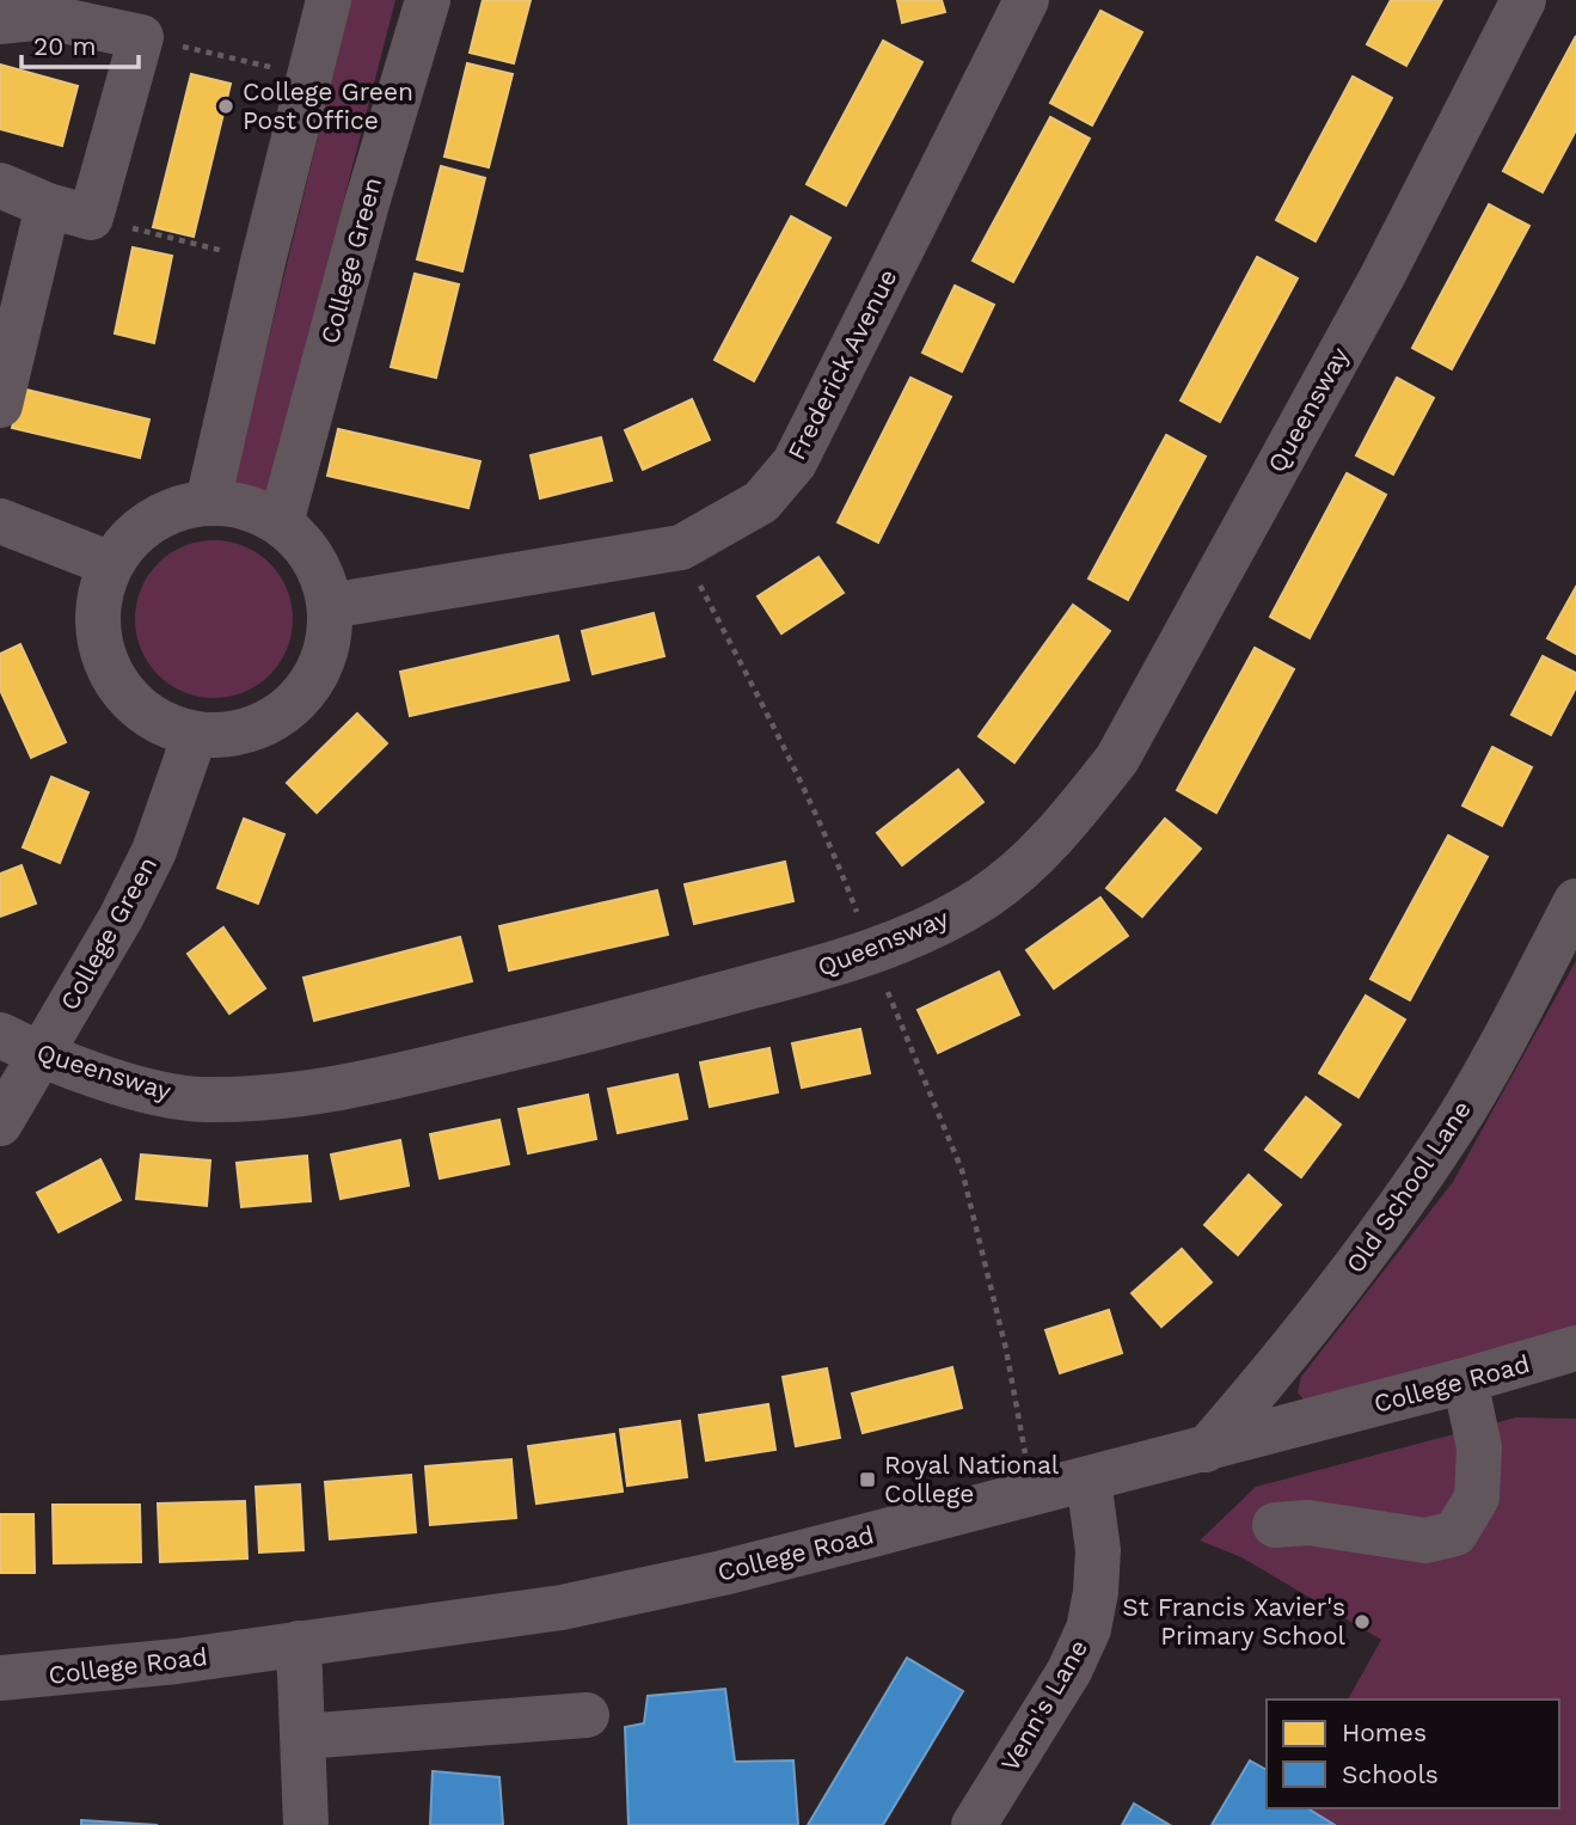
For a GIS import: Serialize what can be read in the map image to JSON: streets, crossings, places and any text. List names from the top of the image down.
{
  "streets": {
    "street": [
      "College Green",
      "Frederick Avenue",
      "Queensway",
      "Old School Lane",
      "College Road",
      "Venn's Lane"
    ]
  },
  "crossings": [
    ["College Green", "Frederick Avenue"],
    ["College Green", "Queensway"],
    ["Old School Lane", "College Road"],
    ["College Road", "Venn's Lane"]
  ],
  "places": {
    "other": ["College Green Post Office", "St Francis Xavier's Primary School"],
    "transit": ["Royal National College"]
  },
  "legend": ["Homes", "Schools"],
  "scale_bar": "20 m"
}
